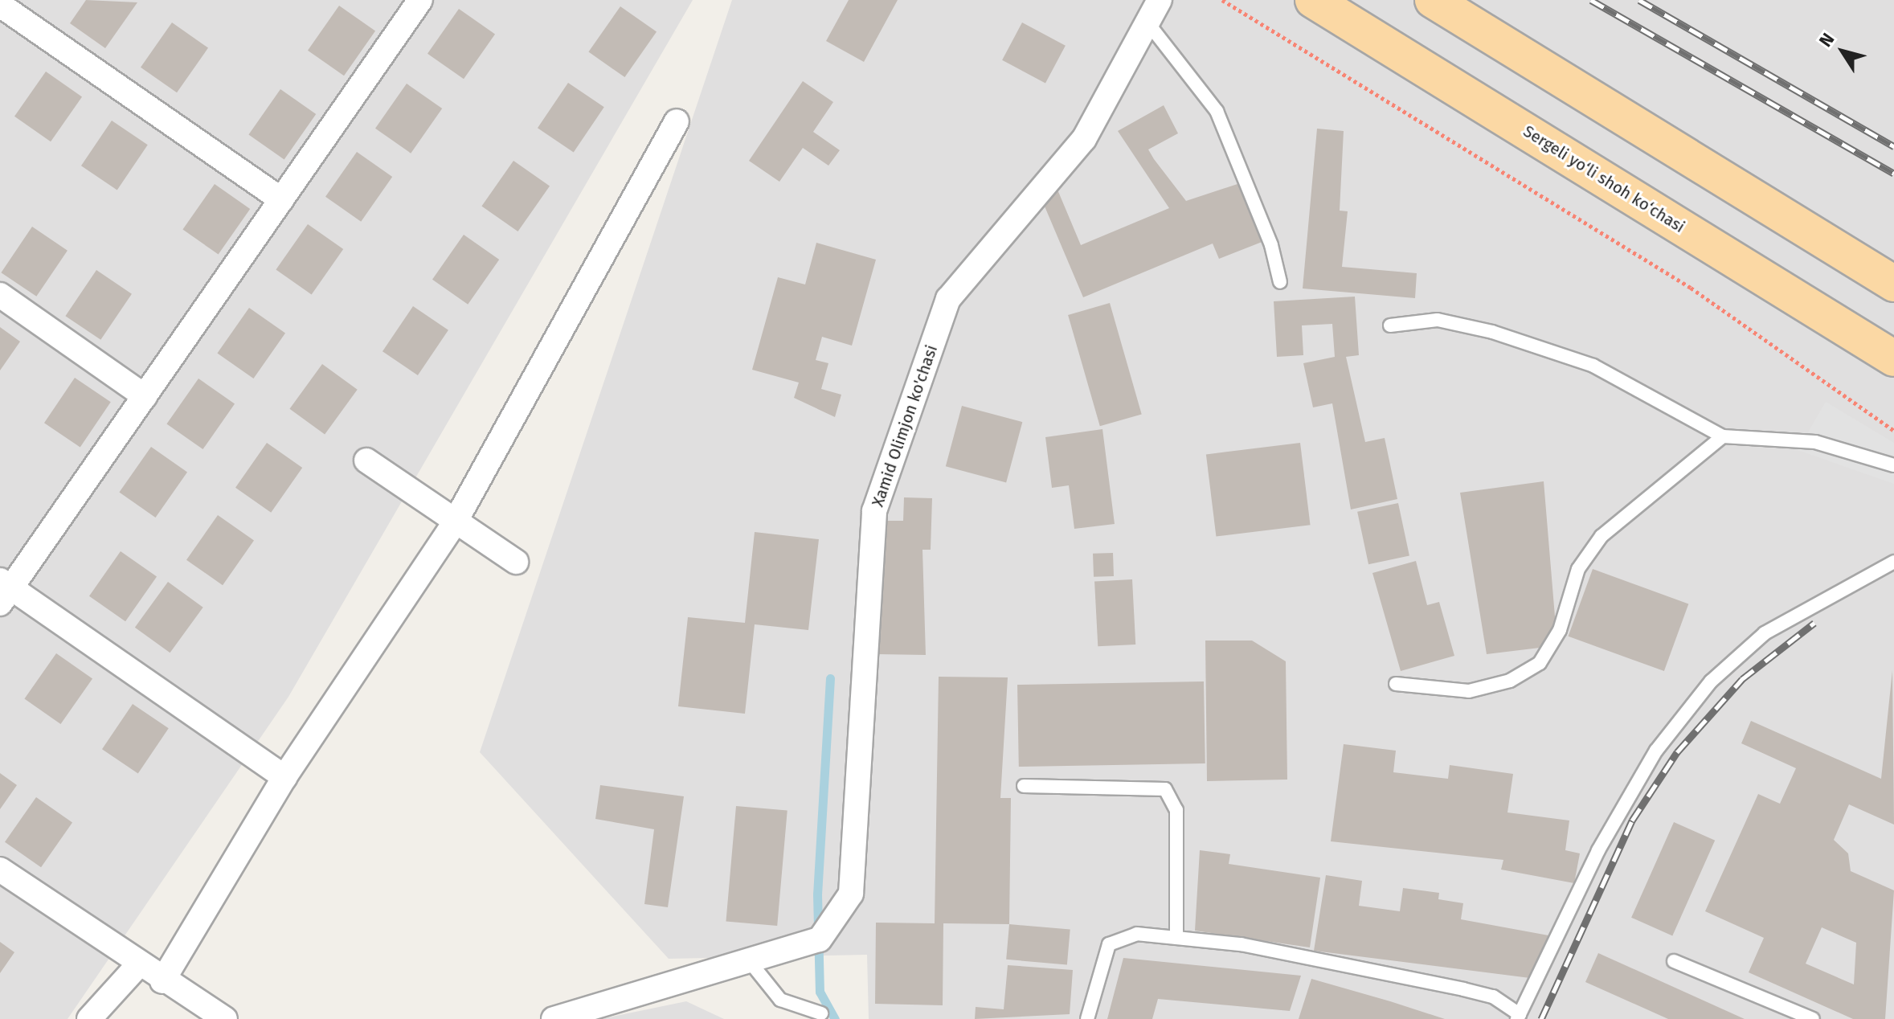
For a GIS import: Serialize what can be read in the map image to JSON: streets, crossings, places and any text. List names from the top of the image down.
{
  "streets": {
    "main road": ["Sergeli yo‘li shoh ko‘chasi"],
    "street": ["Xamid Olimjon ko'chasi"]
  },
  "north": "top left"
}
